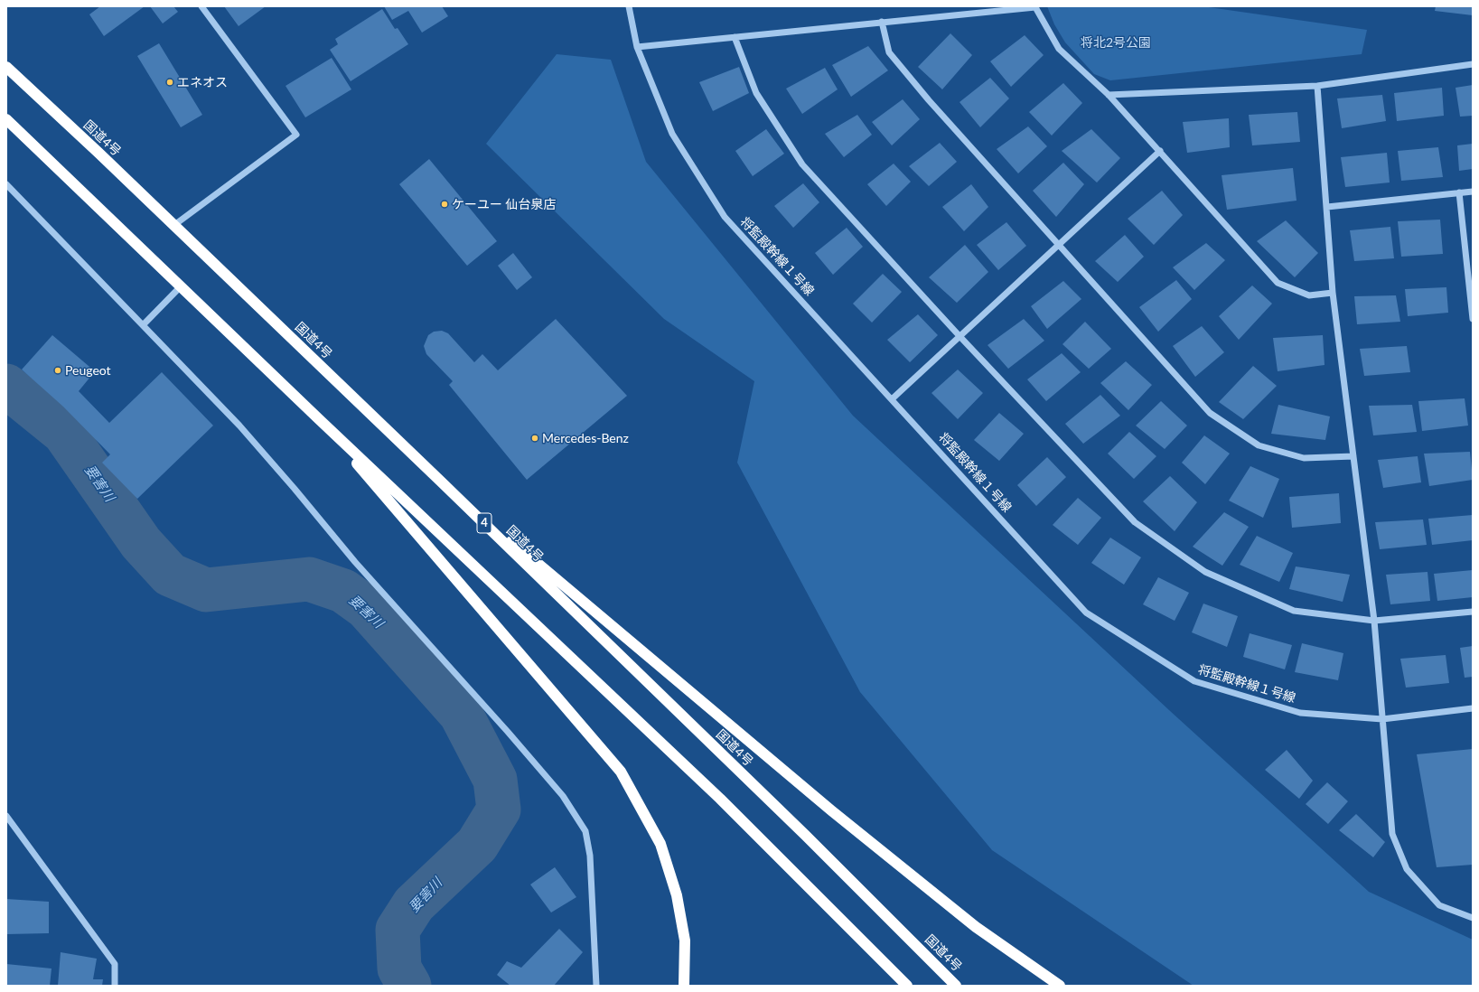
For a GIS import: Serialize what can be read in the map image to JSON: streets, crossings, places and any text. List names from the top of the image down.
{
  "streets": {
    "highway": ["国道4号", "4"],
    "street": ["将監殿幹線１号線"]
  },
  "water": ["要害川"],
  "parks": ["将北2号公園"],
  "places": [
    "エネオス",
    "ケーユー 仙台泉店",
    "Peugeot",
    "Mercedes-Benz"
  ]
}
